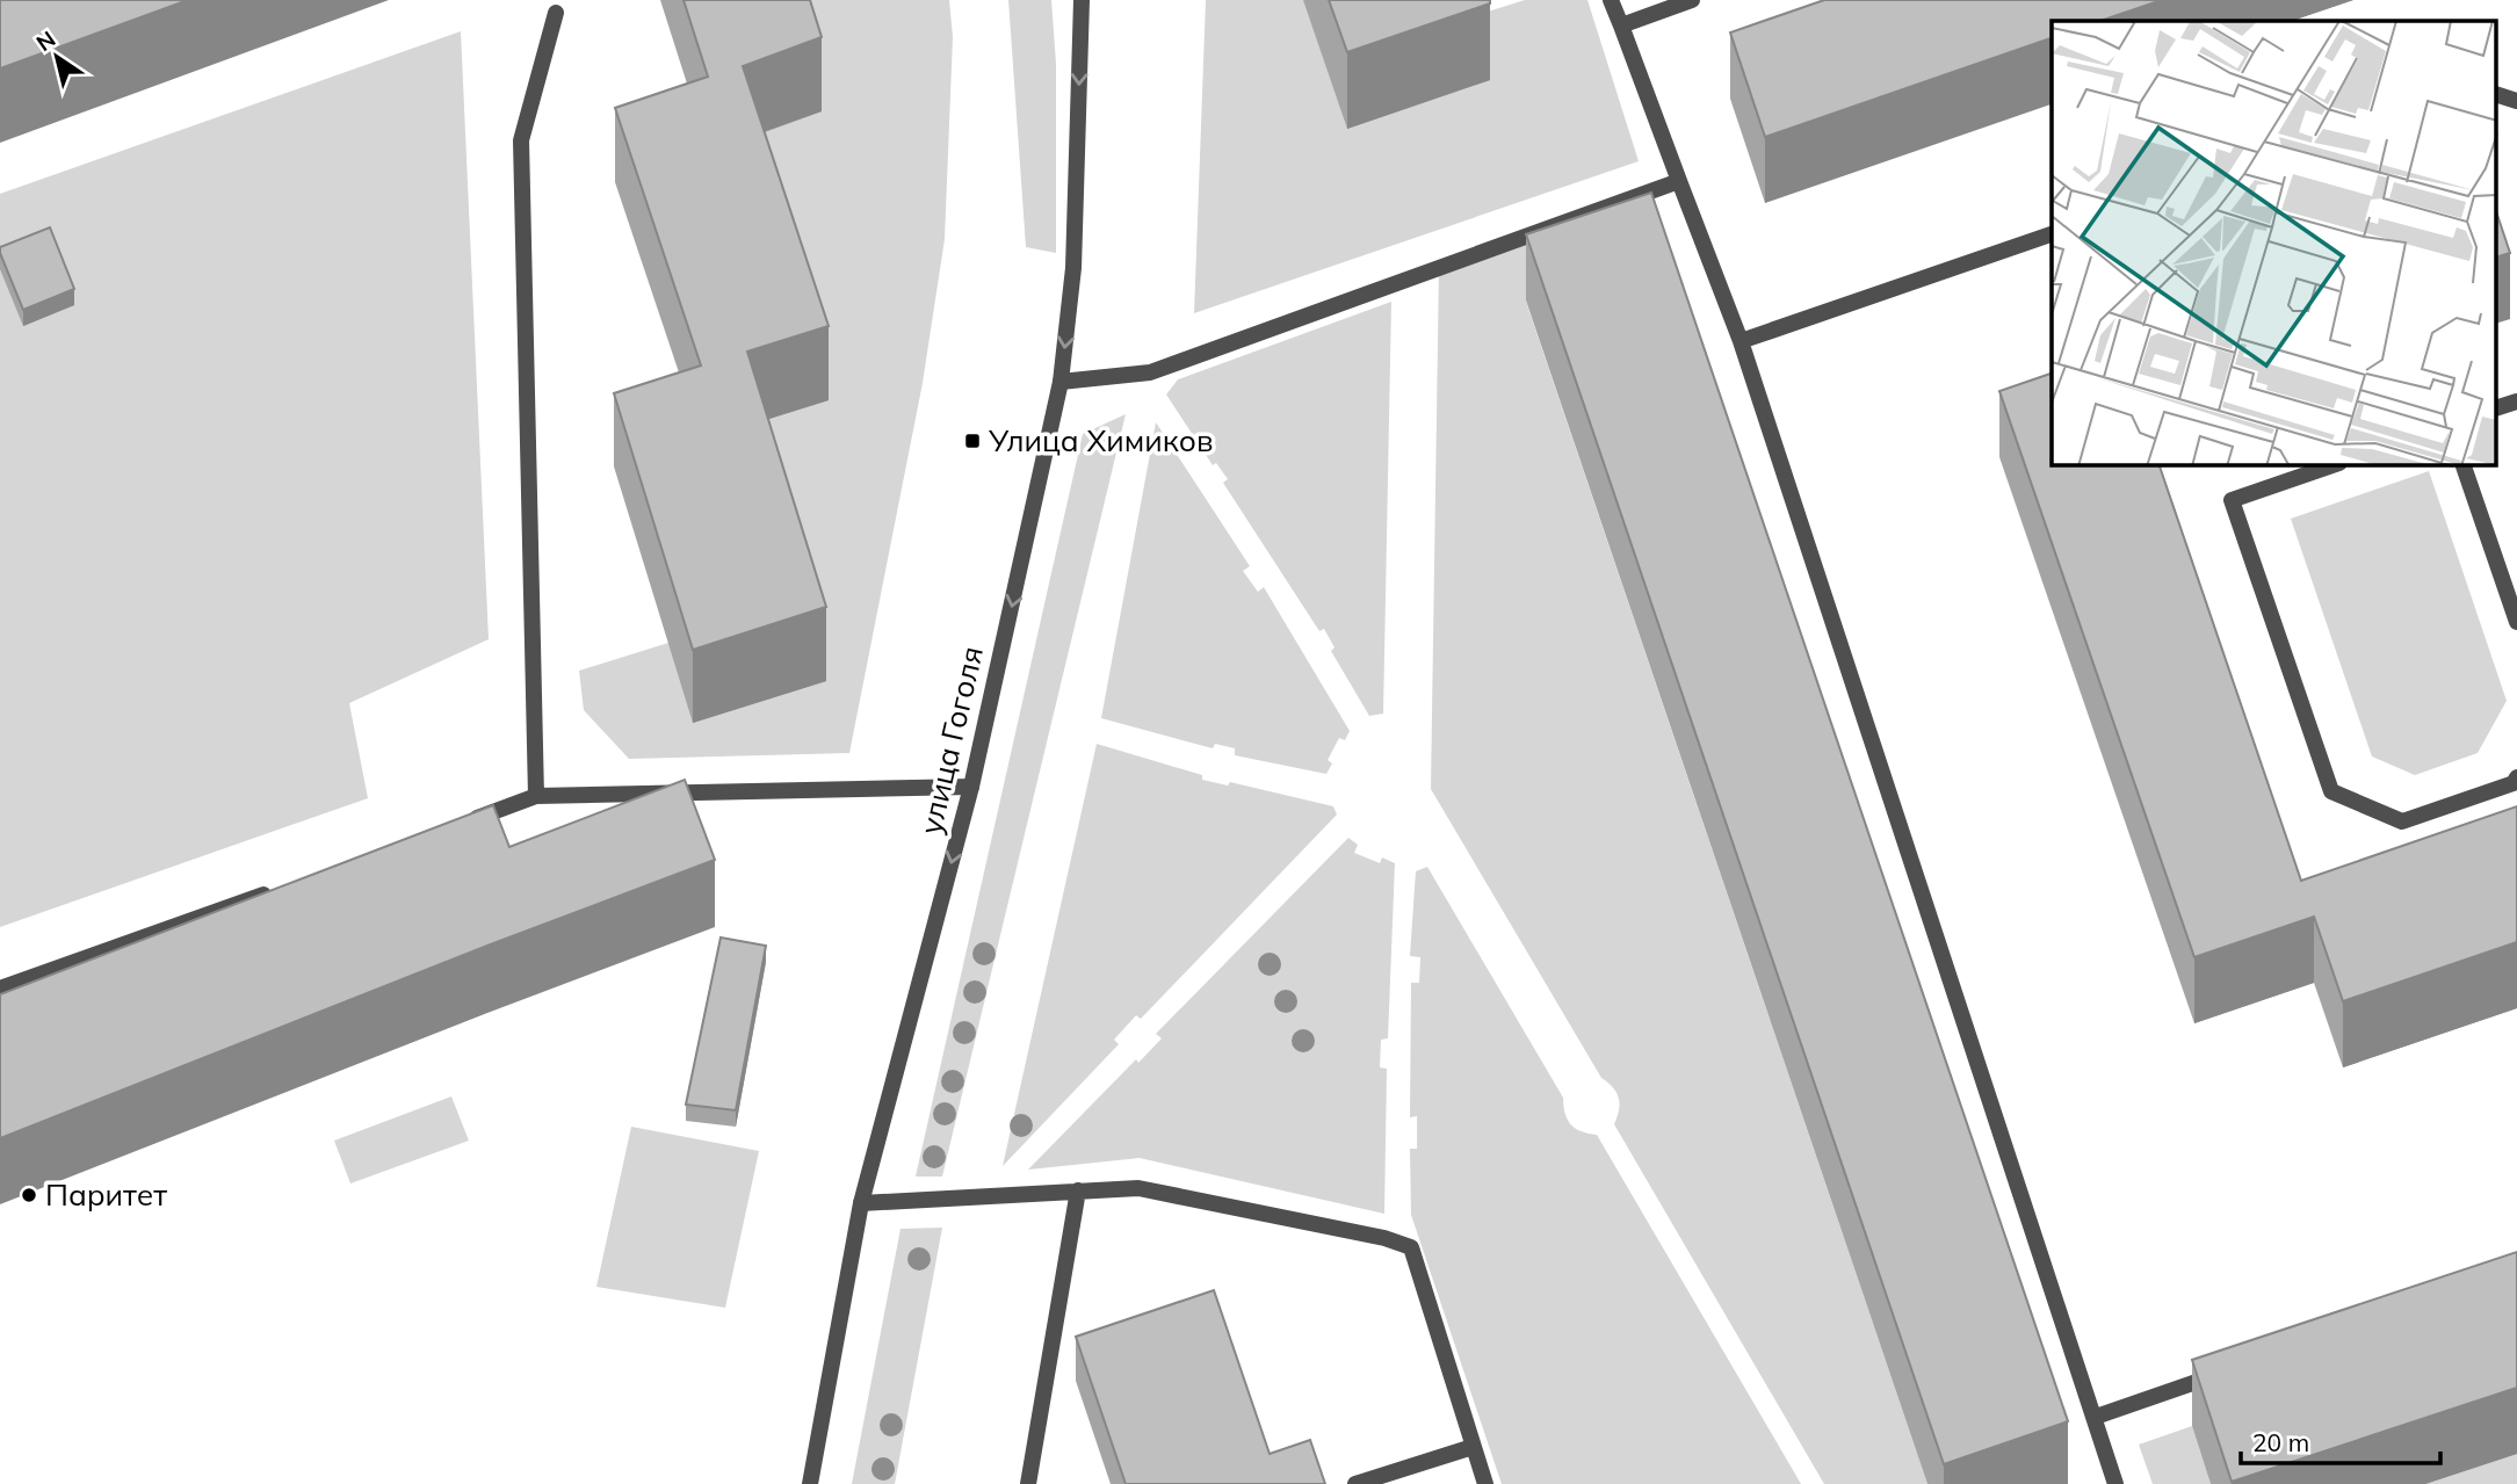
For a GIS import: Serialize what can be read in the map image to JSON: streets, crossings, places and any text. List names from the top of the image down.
{
  "streets": {
    "street": ["улица Гоголя"]
  },
  "one_way": ["улица Гоголя"],
  "places": {
    "transit": ["Улица Химиков"],
    "other": ["Паритет"]
  },
  "scale_bar": "20 m",
  "north": "top left"
}
